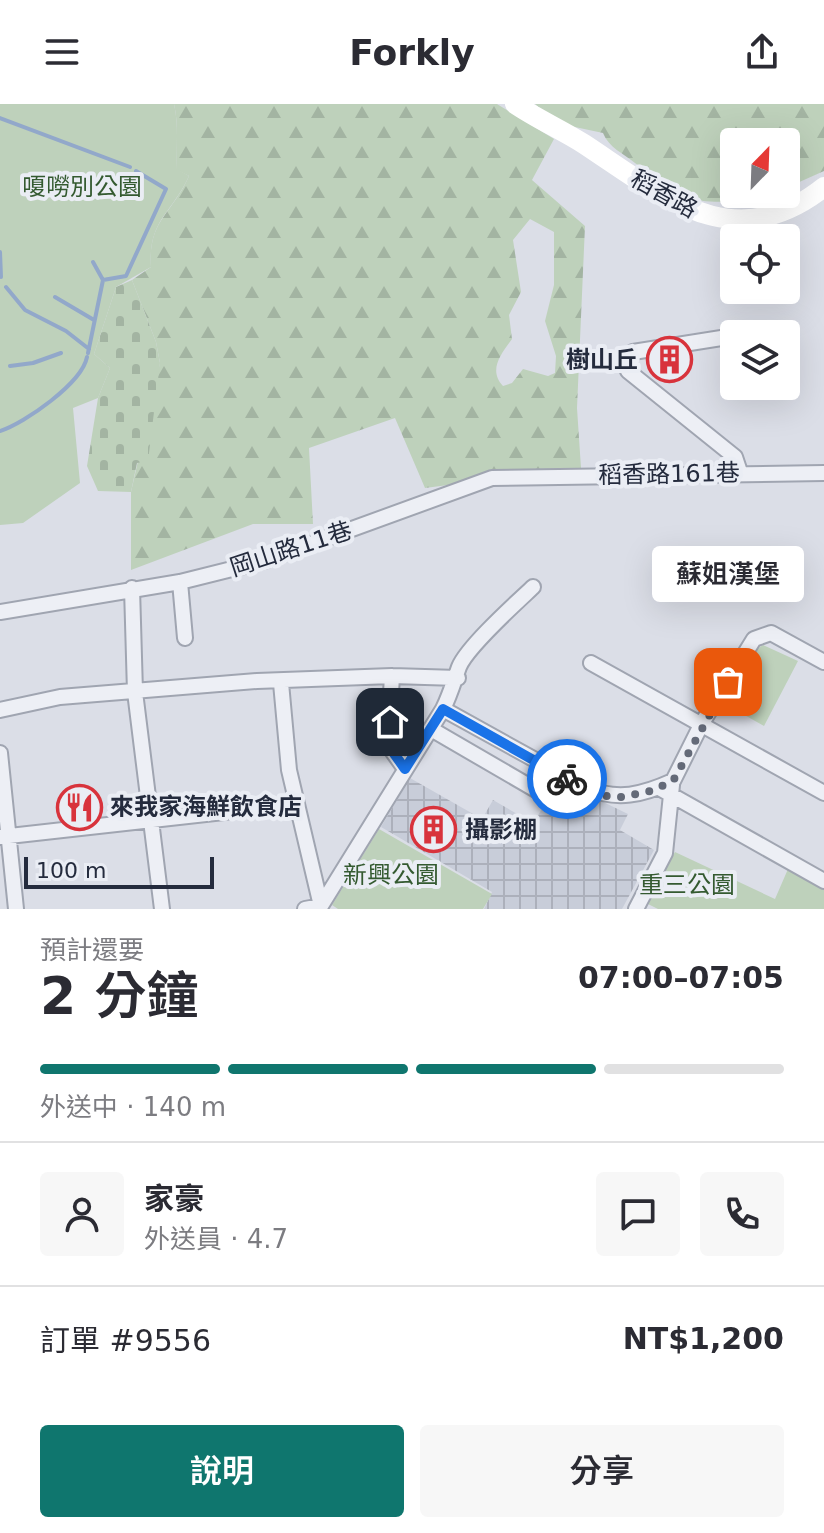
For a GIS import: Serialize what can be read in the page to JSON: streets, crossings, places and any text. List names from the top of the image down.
{
  "streets": {
    "street": ["稻香路", "稻香路161巷", "岡山路11巷"]
  },
  "crossings": [
    ["稻香路161巷", "岡山路11巷"]
  ],
  "parks": ["嗄嘮別公園", "新興公園", "重三公園"],
  "places": {
    "building": ["樹山丘", "攝影棚"],
    "other": ["蘇姐漢堡"],
    "restaurant": ["來我家海鮮飲食店"]
  },
  "scale_bar": "100 m",
  "north": "top right",
  "page": {
    "header": "Forkly",
    "bubble": "蘇姐漢堡",
    "scale": "100 m",
    "heading": ["2 分鐘", "預計還要", "07:00–07:05"],
    "panel": [
      "家豪",
      "外送員 · 4.7",
      "訂單 #9556",
      "NT$1,200"
    ],
    "bar": "外送中 · 140 m",
    "buttons": ["說明", "分享"]
  }
}
